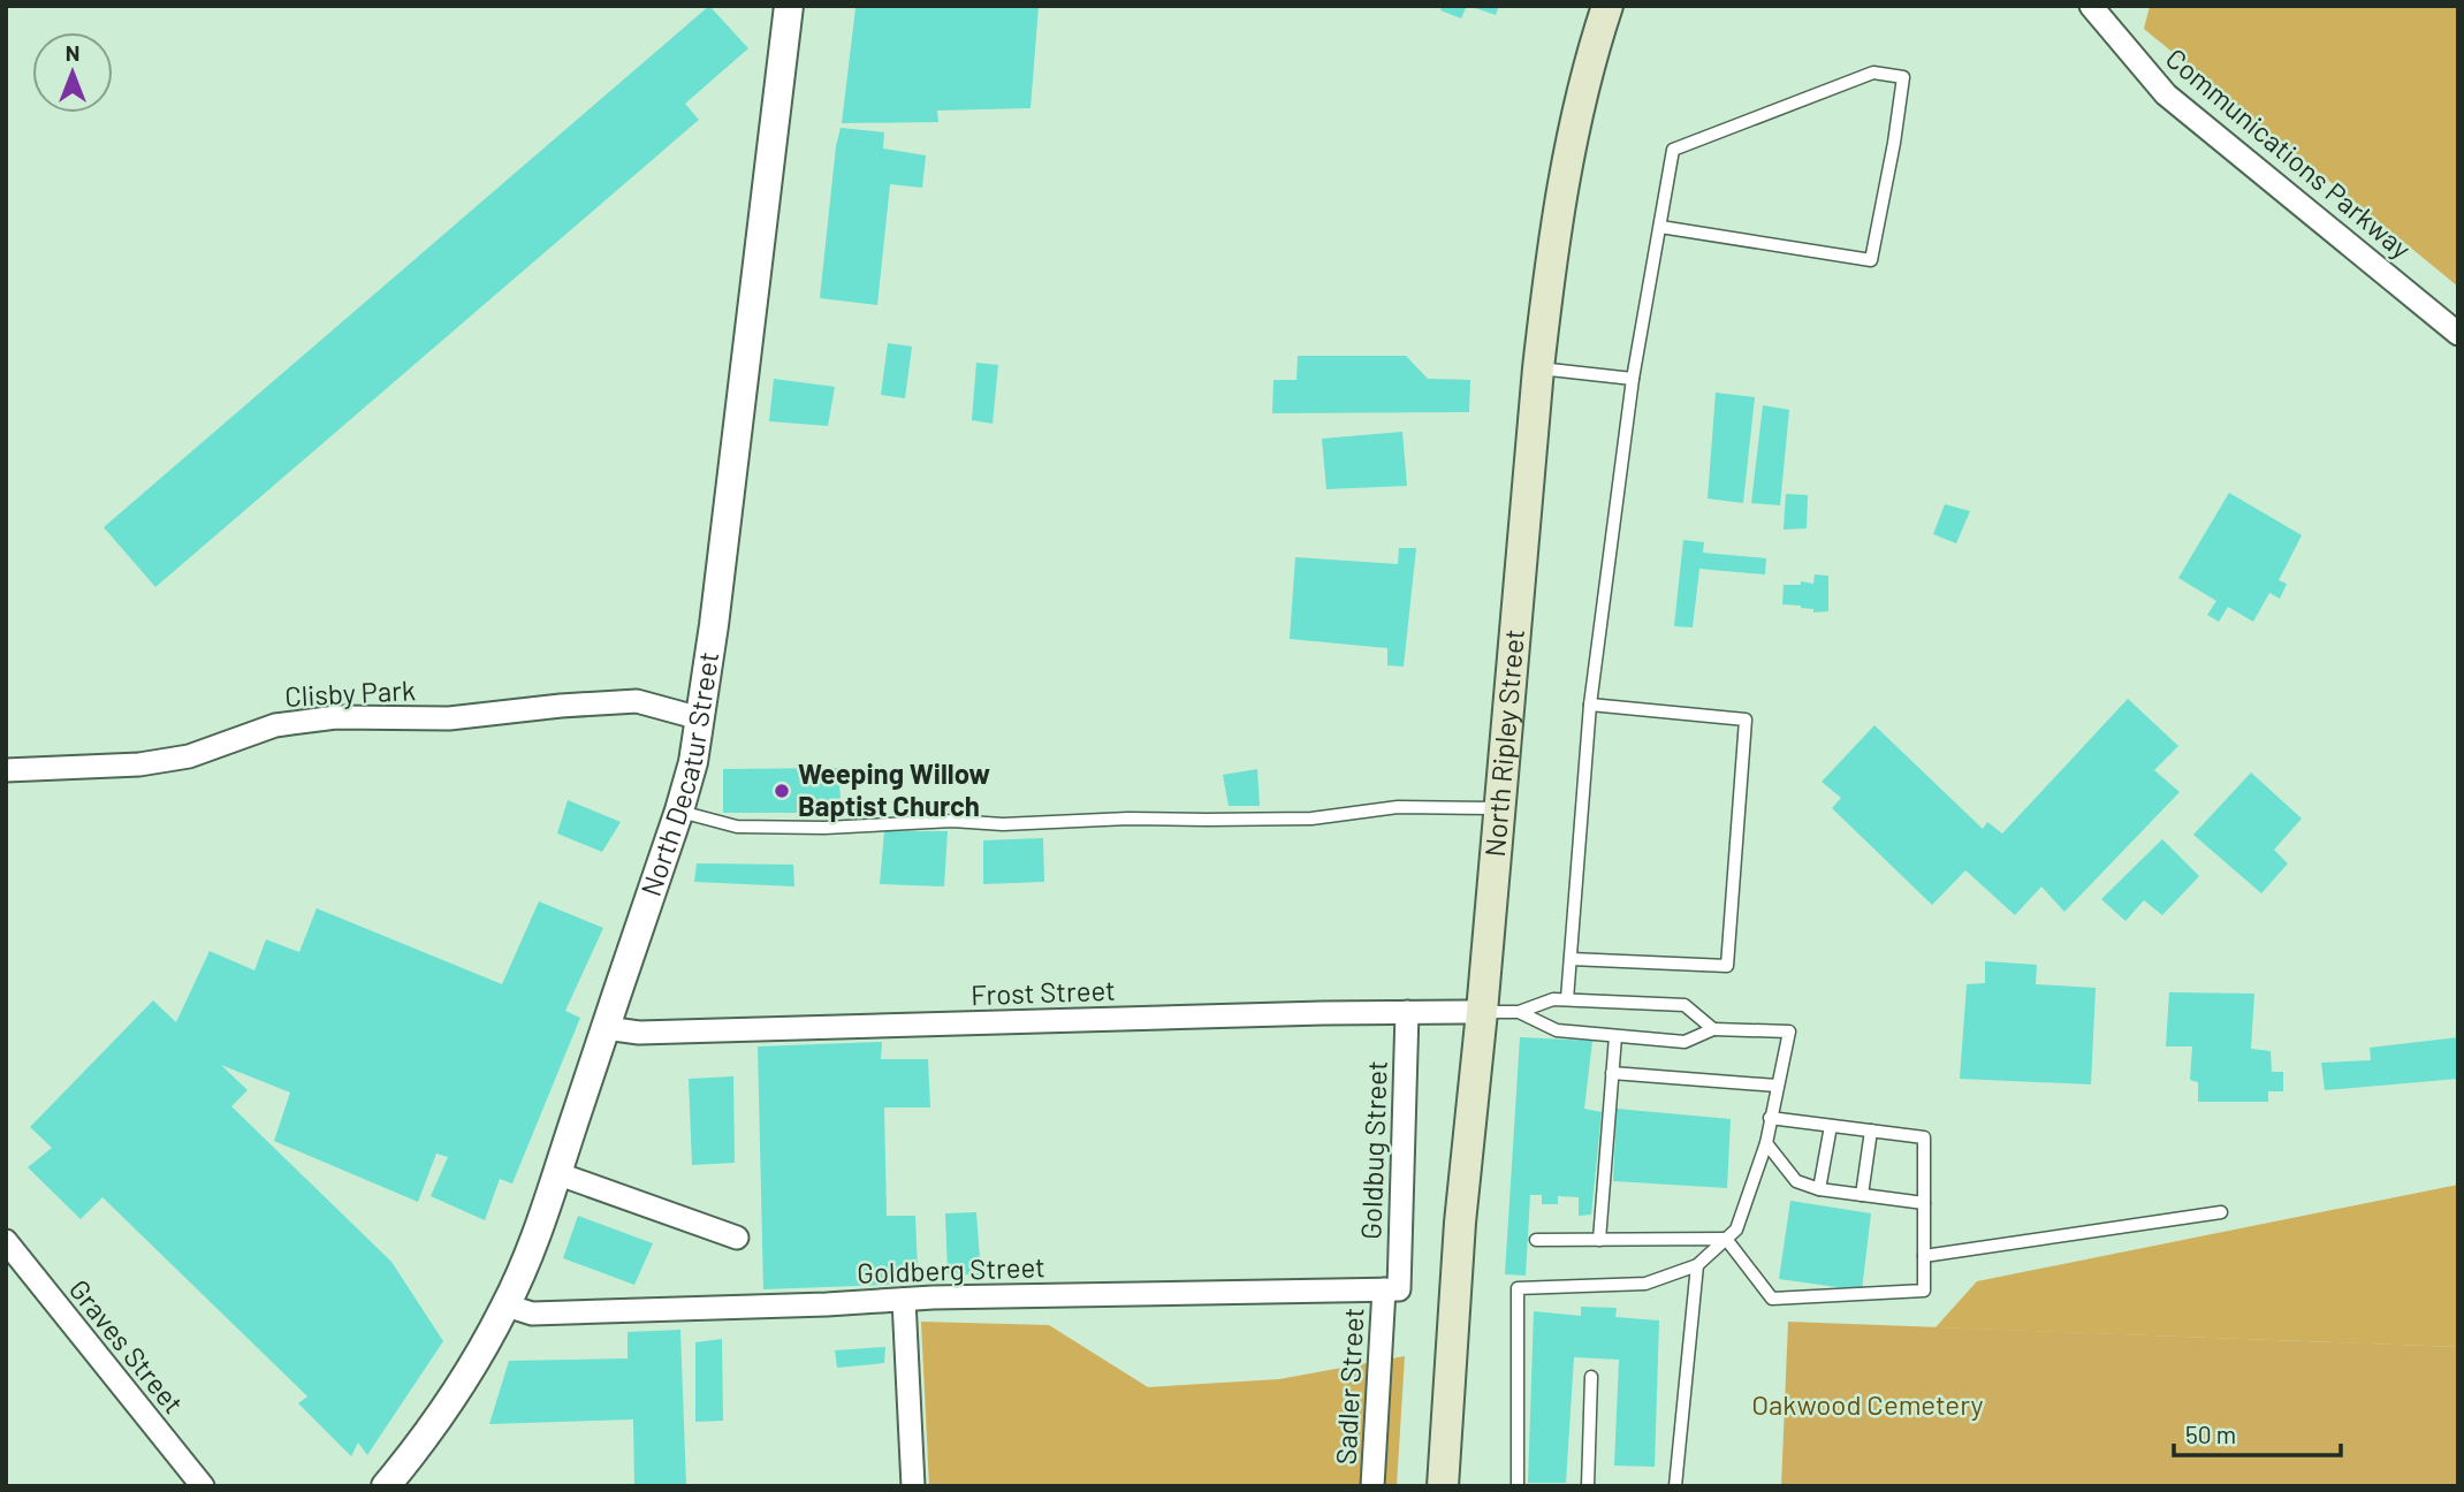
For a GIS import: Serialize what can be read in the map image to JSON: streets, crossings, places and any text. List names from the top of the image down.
{
  "streets": {
    "main road": ["North Ripley Street"],
    "street": [
      "Communications Parkway",
      "Clisby Park",
      "North Decatur Street",
      "Frost Street",
      "Goldbug Street",
      "Goldberg Street",
      "Graves Street",
      "Sadler Street"
    ]
  },
  "crossings": [
    ["Clisby Park", "North Decatur Street"],
    ["North Ripley Street", "Frost Street"],
    ["North Decatur Street", "Frost Street"],
    ["North Decatur Street", "Goldberg Street"],
    ["Frost Street", "Goldbug Street"],
    ["Goldbug Street", "Goldberg Street"],
    ["Goldbug Street", "Sadler Street"],
    ["Goldberg Street", "Sadler Street"]
  ],
  "parks": ["Oakwood Cemetery"],
  "places": ["Weeping Willow Baptist Church"],
  "scale_bar": "50 m",
  "north": "top"
}
